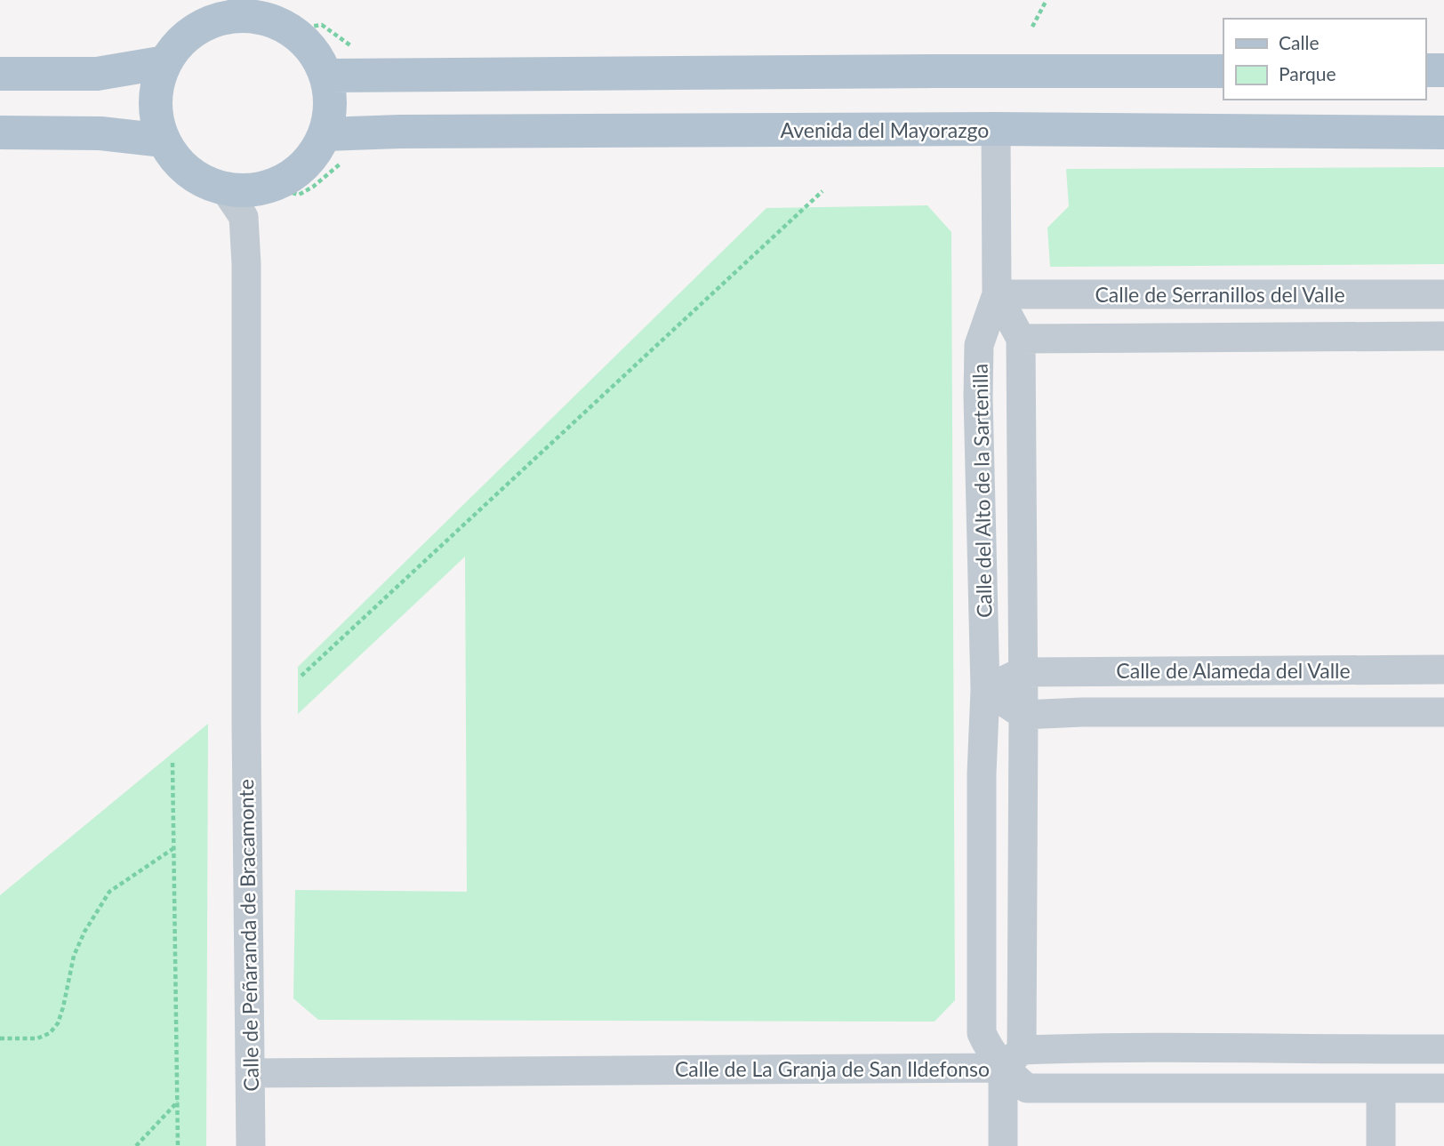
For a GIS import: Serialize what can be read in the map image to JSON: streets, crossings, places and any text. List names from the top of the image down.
{
  "streets": {
    "main road": ["Avenida del Mayorazgo"],
    "street": [
      "Calle de Serranillos del Valle",
      "Calle del Alto de la Sartenilla",
      "Calle de Alameda del Valle",
      "Calle de Peñaranda de Bracamonte",
      "Calle de La Granja de San Ildefonso"
    ]
  },
  "crossings": [
    ["Avenida del Mayorazgo", "Calle del Alto de la Sartenilla"],
    ["Avenida del Mayorazgo", "Calle de Peñaranda de Bracamonte"],
    ["Calle de Serranillos del Valle", "Calle del Alto de la Sartenilla"],
    ["Calle del Alto de la Sartenilla", "Calle de Alameda del Valle"],
    ["Calle del Alto de la Sartenilla", "Calle de La Granja de San Ildefonso"],
    ["Calle de Peñaranda de Bracamonte", "Calle de La Granja de San Ildefonso"]
  ],
  "legend": ["Calle", "Parque"]
}
